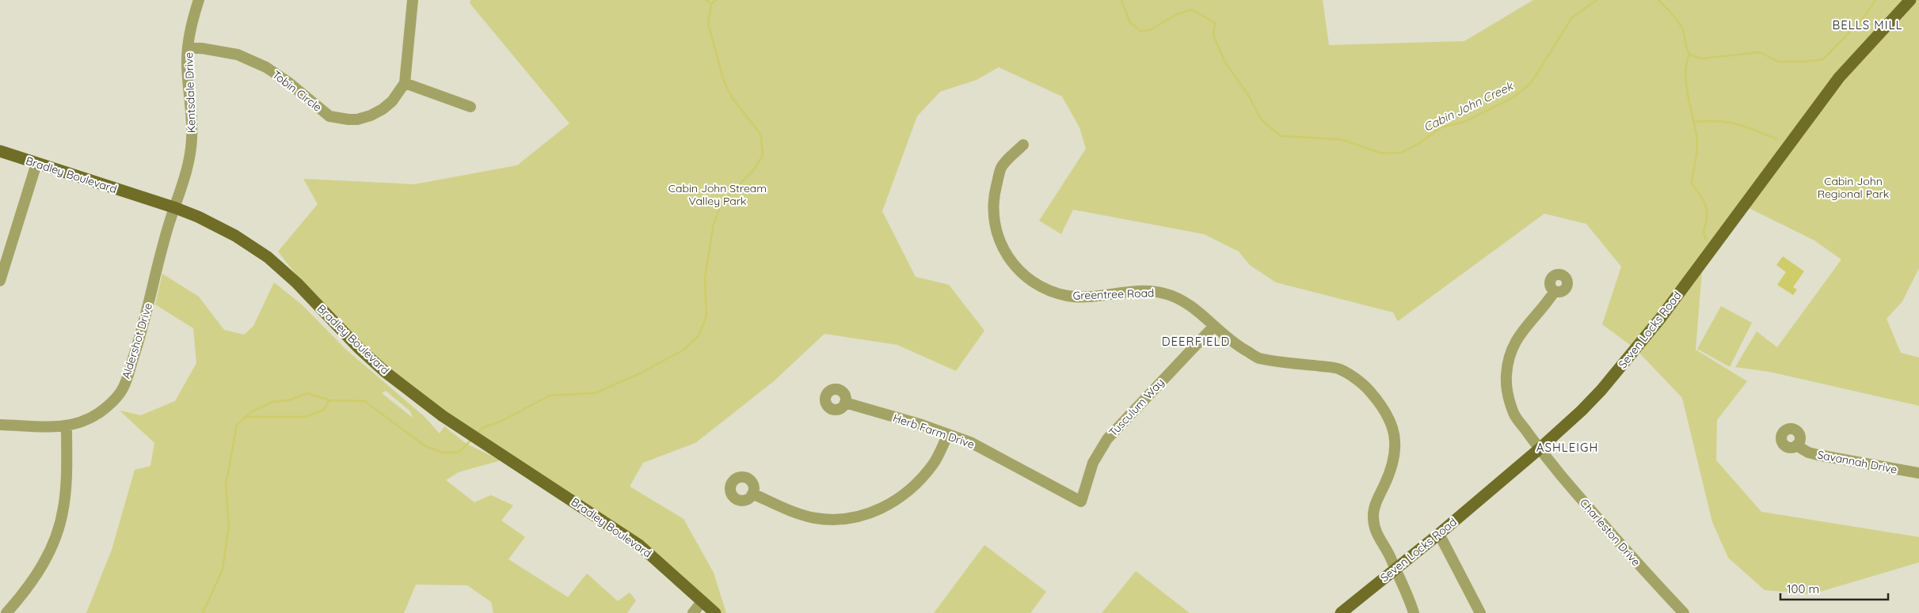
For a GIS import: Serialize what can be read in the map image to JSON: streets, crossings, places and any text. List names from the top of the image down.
{
  "streets": {
    "main road": ["Bradley Boulevard", "Seven Locks Road"],
    "street": [
      "Tobin Circle",
      "Kentsdale Drive",
      "Greentree Road",
      "Aldershot Drive",
      "Tusculum Way",
      "Herb Farm Drive",
      "Savannah Drive",
      "Charleston Drive"
    ]
  },
  "crossings": [
    ["Tobin Circle", "Kentsdale Drive"],
    ["Kentsdale Drive", "Bradley Boulevard"],
    ["Kentsdale Drive", "Aldershot Drive"],
    ["Bradley Boulevard", "Aldershot Drive"],
    ["Greentree Road", "Seven Locks Road"],
    ["Greentree Road", "Tusculum Way"],
    ["Seven Locks Road", "Charleston Drive"],
    ["Tusculum Way", "Herb Farm Drive"]
  ],
  "districts": ["BELLS MILL", "DEERFIELD", "ASHLEIGH"],
  "water": ["Cabin John Creek"],
  "parks": ["Cabin John Regional Park", "Cabin John Stream Valley Park"],
  "scale_bar": "100 m"
}
